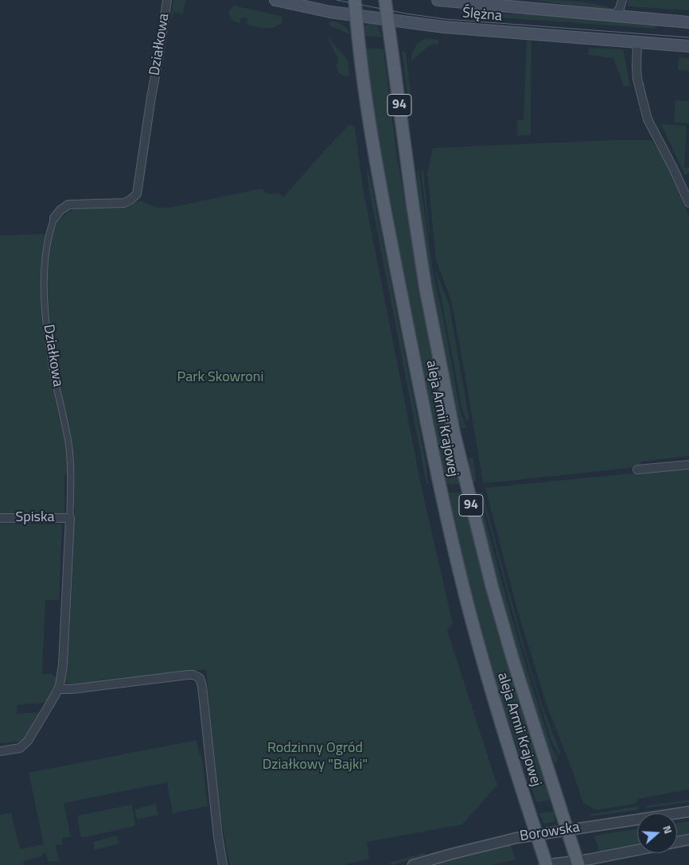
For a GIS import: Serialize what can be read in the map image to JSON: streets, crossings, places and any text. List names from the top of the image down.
{
  "streets": {
    "main road": ["Ślężna", "94", "aleja Armii Krajowej"],
    "street": ["Działkowa", "Spiska", "Borowska"]
  },
  "crossings": [
    ["Ślężna", "94"],
    ["Ślężna", "aleja Armii Krajowej"],
    ["Działkowa", "Spiska"],
    ["94", "aleja Armii Krajowej"],
    ["aleja Armii Krajowej", "Borowska"]
  ],
  "parks": ["Park Skowroni", "Rodzinny Ogród Działkowy \"Bajki\""],
  "north": "right"
}
